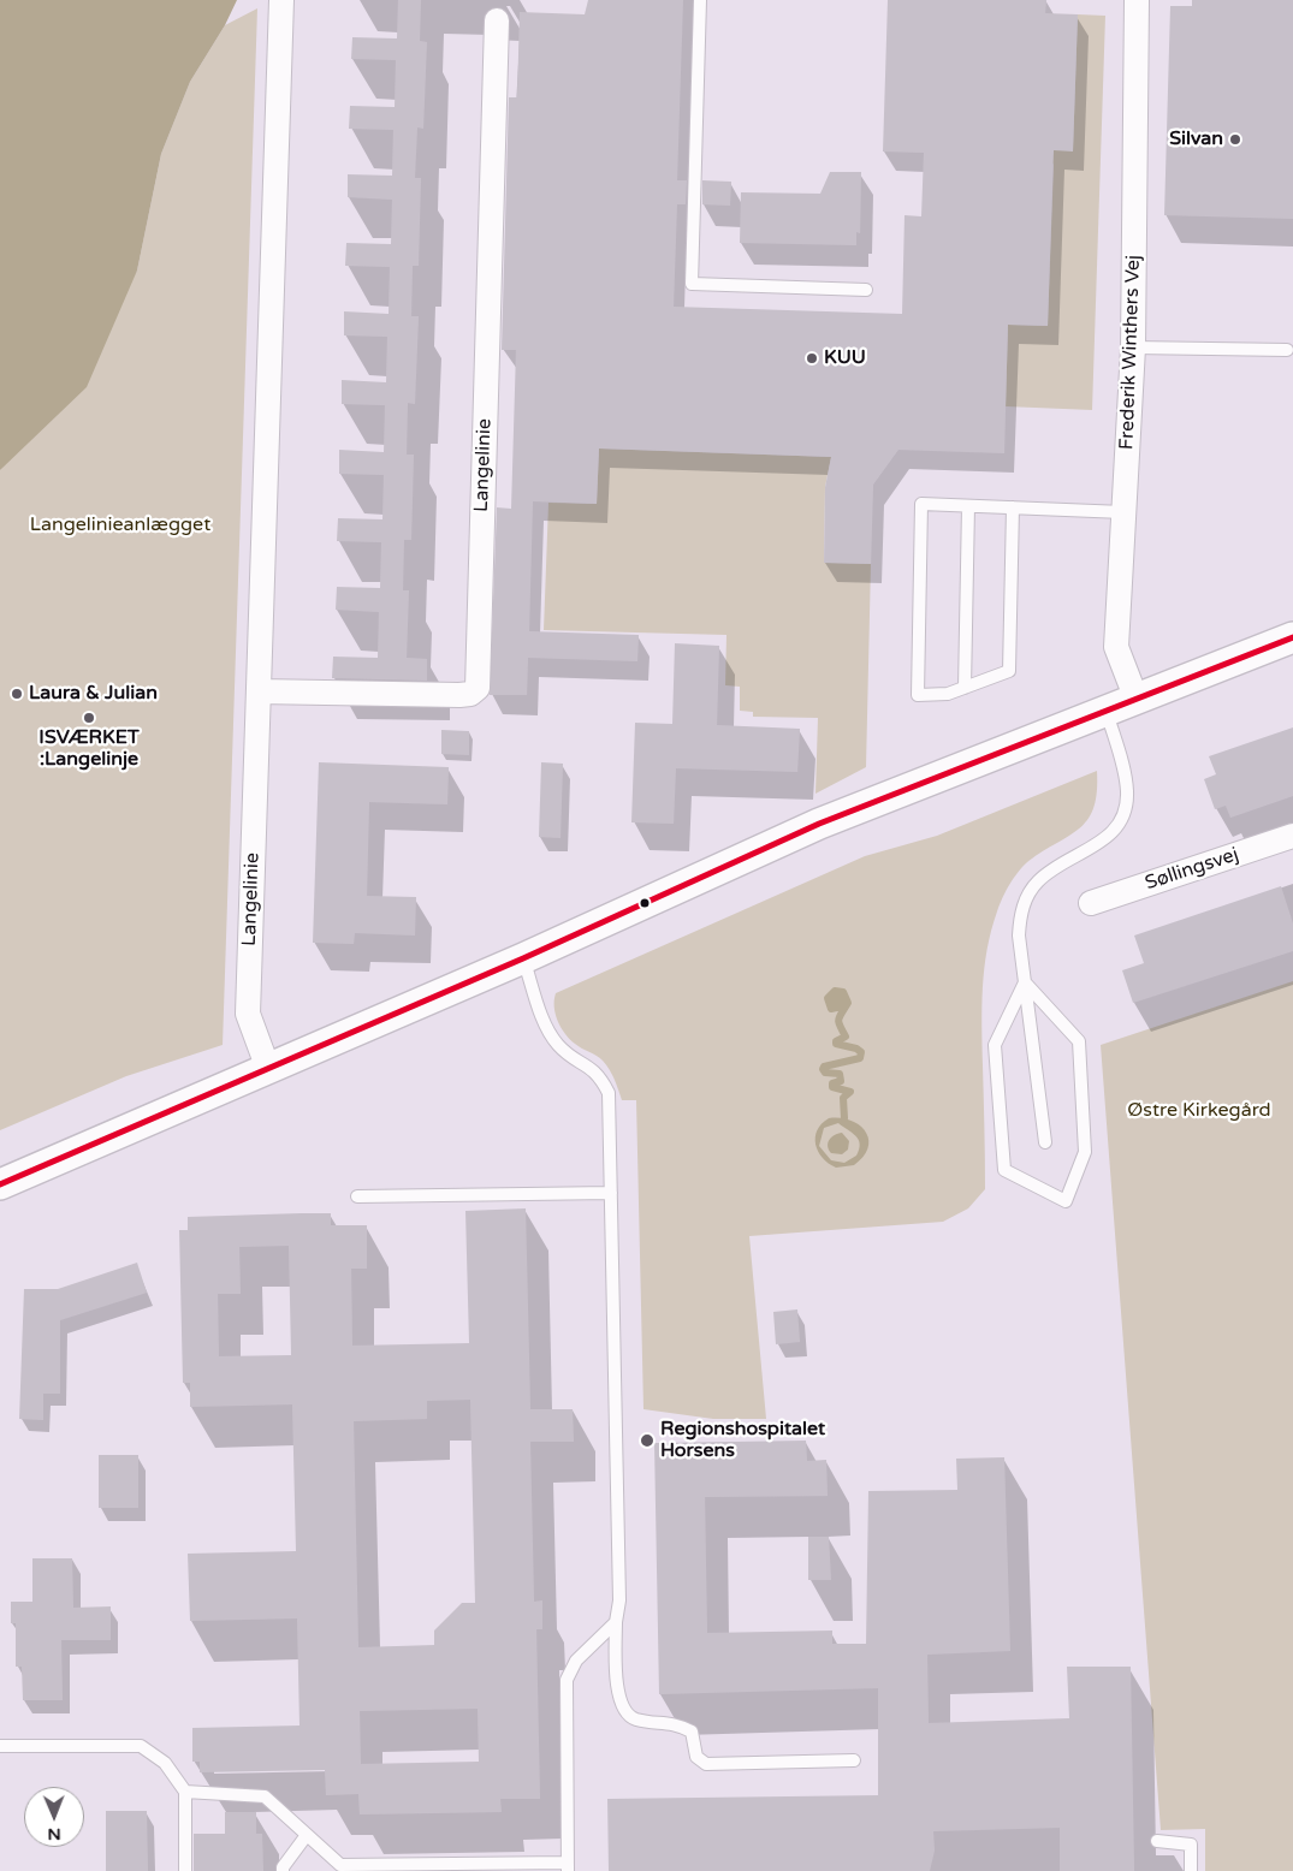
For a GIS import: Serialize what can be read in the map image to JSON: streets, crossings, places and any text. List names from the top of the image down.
{
  "streets": {
    "street": ["Frederik Winthers Vej", "Langelinie", "Søllingsvej"]
  },
  "parks": ["Langelinieanlægget", "Østre Kirkegård"],
  "places": [
    "Silvan",
    "KUU",
    "Laura & Julian",
    "ISVÆRKET :Langelinje",
    "Regionshospitalet Horsens"
  ],
  "north": "bottom"
}
